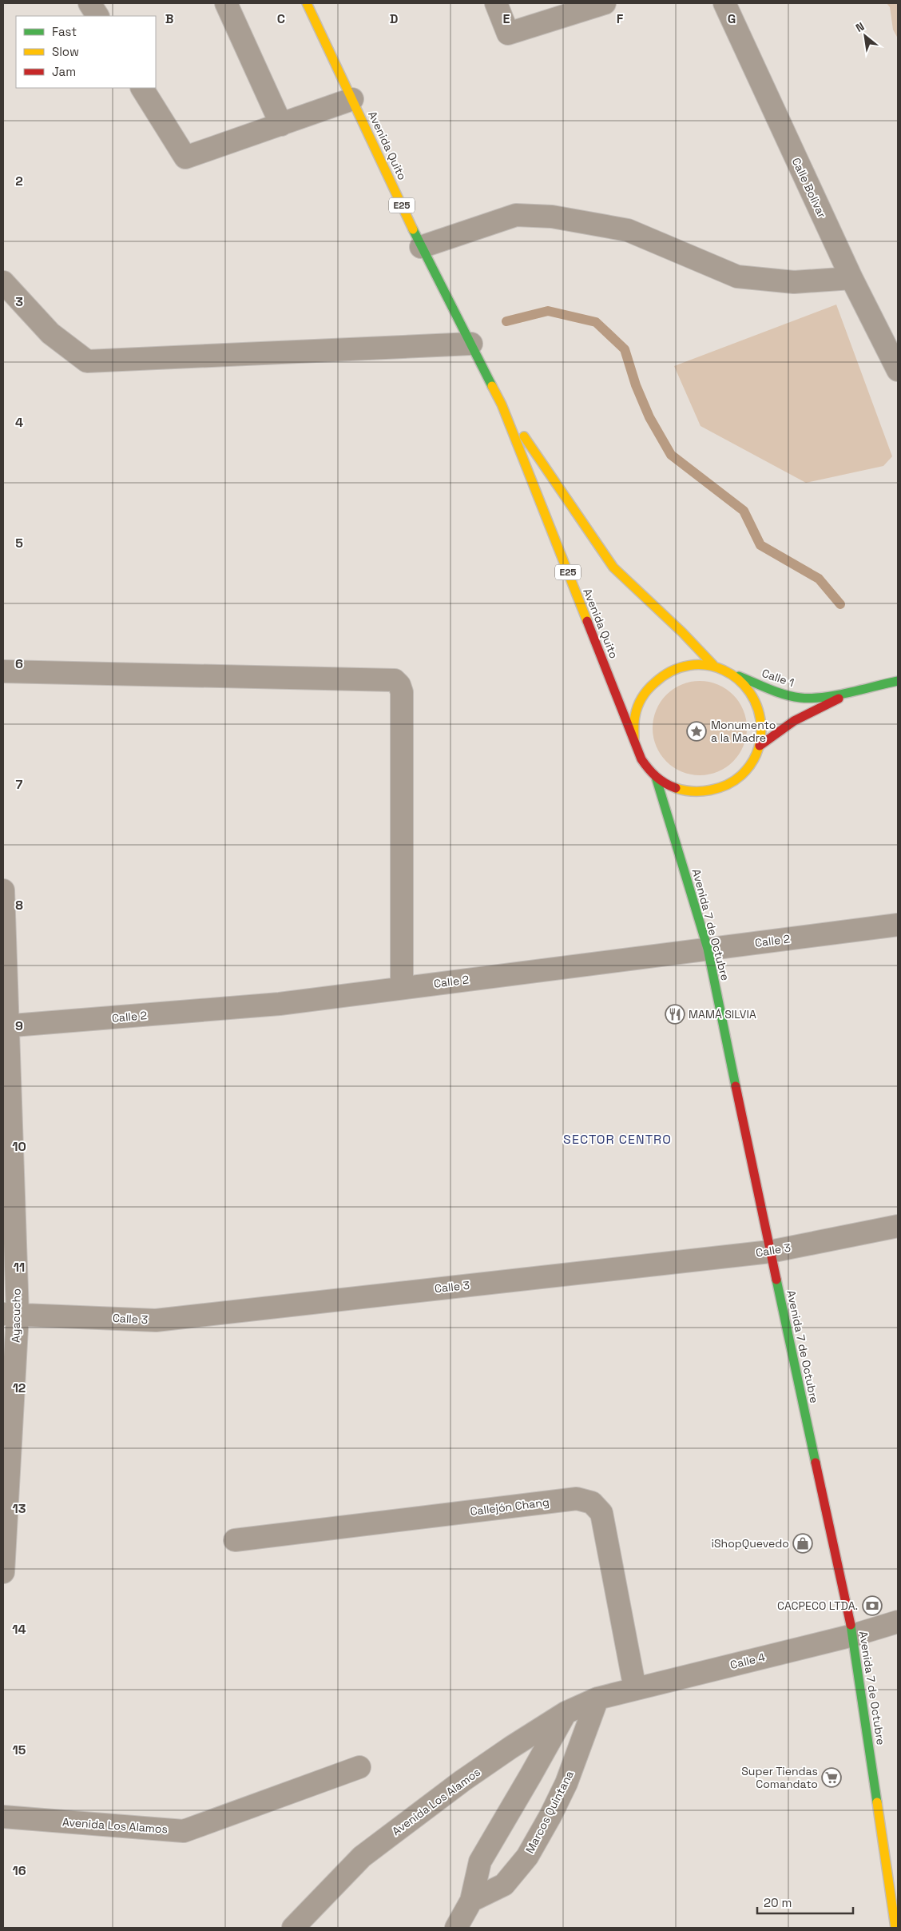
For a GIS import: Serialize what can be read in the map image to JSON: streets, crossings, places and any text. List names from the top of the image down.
{
  "streets": {
    "main road": [
      "Avenida Quito",
      "E25",
      "Calle 1",
      "Avenida 7 de Octubre"
    ],
    "street": [
      "Calle Bolivar",
      "Calle 2",
      "Calle 3",
      "Ayacucho",
      "Callejón Chang",
      "Calle 4",
      "Avenida Los Alamos",
      "Marcos Quintana"
    ]
  },
  "crossings": [
    ["Avenida Quito", "E25"],
    ["Avenida Quito", "Calle 1"],
    ["Avenida Quito", "Avenida 7 de Octubre"],
    ["E25", "Calle 1"],
    ["E25", "Avenida 7 de Octubre"],
    ["Calle 1", "Avenida 7 de Octubre"],
    ["Avenida 7 de Octubre", "Calle 2"],
    ["Avenida 7 de Octubre", "Calle 3"],
    ["Avenida 7 de Octubre", "Calle 4"],
    ["Calle 2", "Ayacucho"],
    ["Calle 3", "Ayacucho"],
    ["Callejón Chang", "Calle 4"],
    ["Calle 4", "Avenida Los Alamos"],
    ["Calle 4", "Marcos Quintana"],
    ["Avenida Los Alamos", "Marcos Quintana"]
  ],
  "districts": ["SECTOR CENTRO"],
  "places": {
    "place": ["Monumento a la Madre"],
    "restaurant": ["MAMÁ SILVIA"],
    "shop": ["iShopQuevedo"],
    "bank": ["CACPECO LTDA."],
    "supermarket": ["Super Tiendas Comandato"]
  },
  "legend": ["Fast", "Slow", "Jam"],
  "scale_bar": "20 m",
  "north": "top left",
  "grid": {
    "columns": [
      "B",
      "C",
      "D",
      "E",
      "F",
      "G"
    ],
    "rows": [
      "2",
      "3",
      "4",
      "5",
      "6",
      "7",
      "8",
      "9",
      "10",
      "11",
      "12",
      "13",
      "14",
      "15",
      "16"
    ]
  }
}
